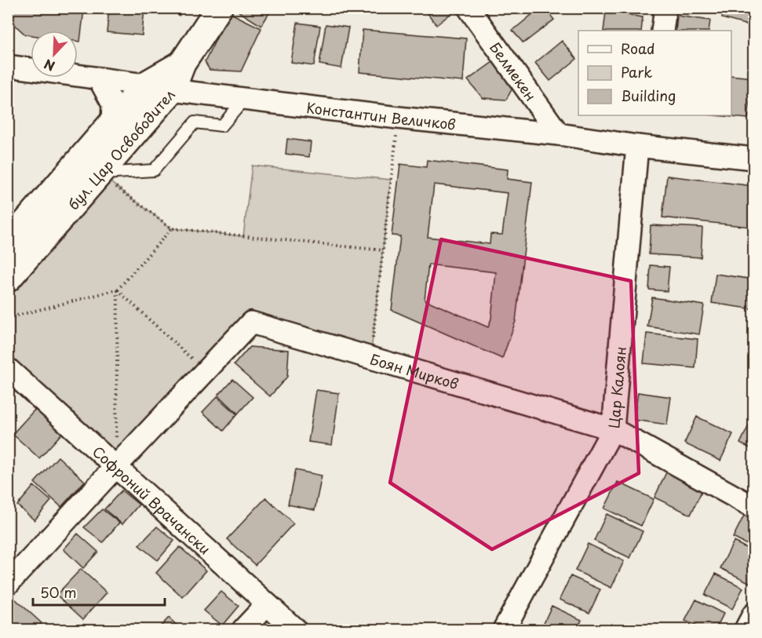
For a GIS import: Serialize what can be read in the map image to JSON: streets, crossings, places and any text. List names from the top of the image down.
{
  "streets": {
    "street": [
      "Белмекен",
      "Константин Величков",
      "бул. Цар Освободител",
      "Боян Мирков",
      "Цар Калоян",
      "Софроний Врачански"
    ]
  },
  "crossings": [
    ["Белмекен", "Константин Величков"],
    ["Константин Величков", "бул. Цар Освободител"],
    ["Константин Величков", "Цар Калоян"],
    ["Боян Мирков", "Цар Калоян"],
    ["Боян Мирков", "Софроний Врачански"]
  ],
  "legend": ["Road", "Park", "Building"],
  "scale_bar": "50 m",
  "north": "bottom left"
}
